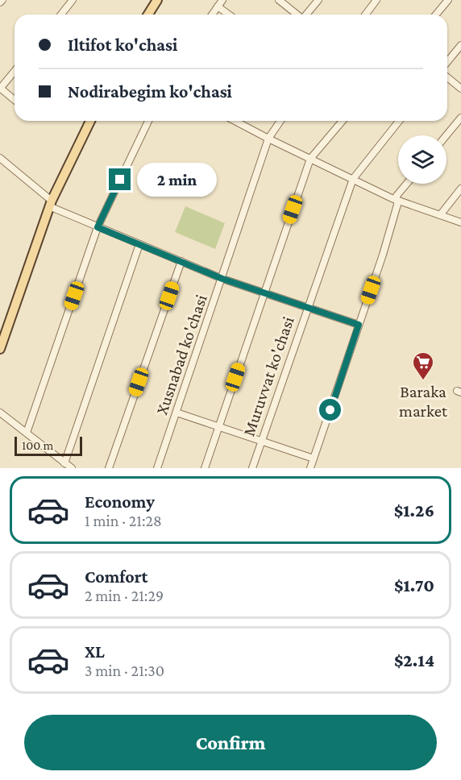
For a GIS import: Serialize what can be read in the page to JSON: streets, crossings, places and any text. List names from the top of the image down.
{
  "streets": {
    "street": ["Xusnabad ko'chasi", "Muruvvat ko'chasi"]
  },
  "places": {
    "supermarket": ["Baraka market"]
  },
  "scale_bar": "100 m",
  "page": {
    "banner": ["Iltifot ko'chasi", "Nodirabegim ko'chasi"],
    "bubble": "2 min",
    "scale": "100 m",
    "list": [
      {
        "name": "Economy",
        "note": "1 min · 21:28",
        "value": "$1.26"
      },
      {
        "name": "Comfort",
        "note": "2 min · 21:29",
        "value": "$1.70"
      },
      {
        "name": "XL",
        "note": "3 min · 21:30",
        "value": "$2.14"
      }
    ],
    "buttons": "Confirm"
  }
}
